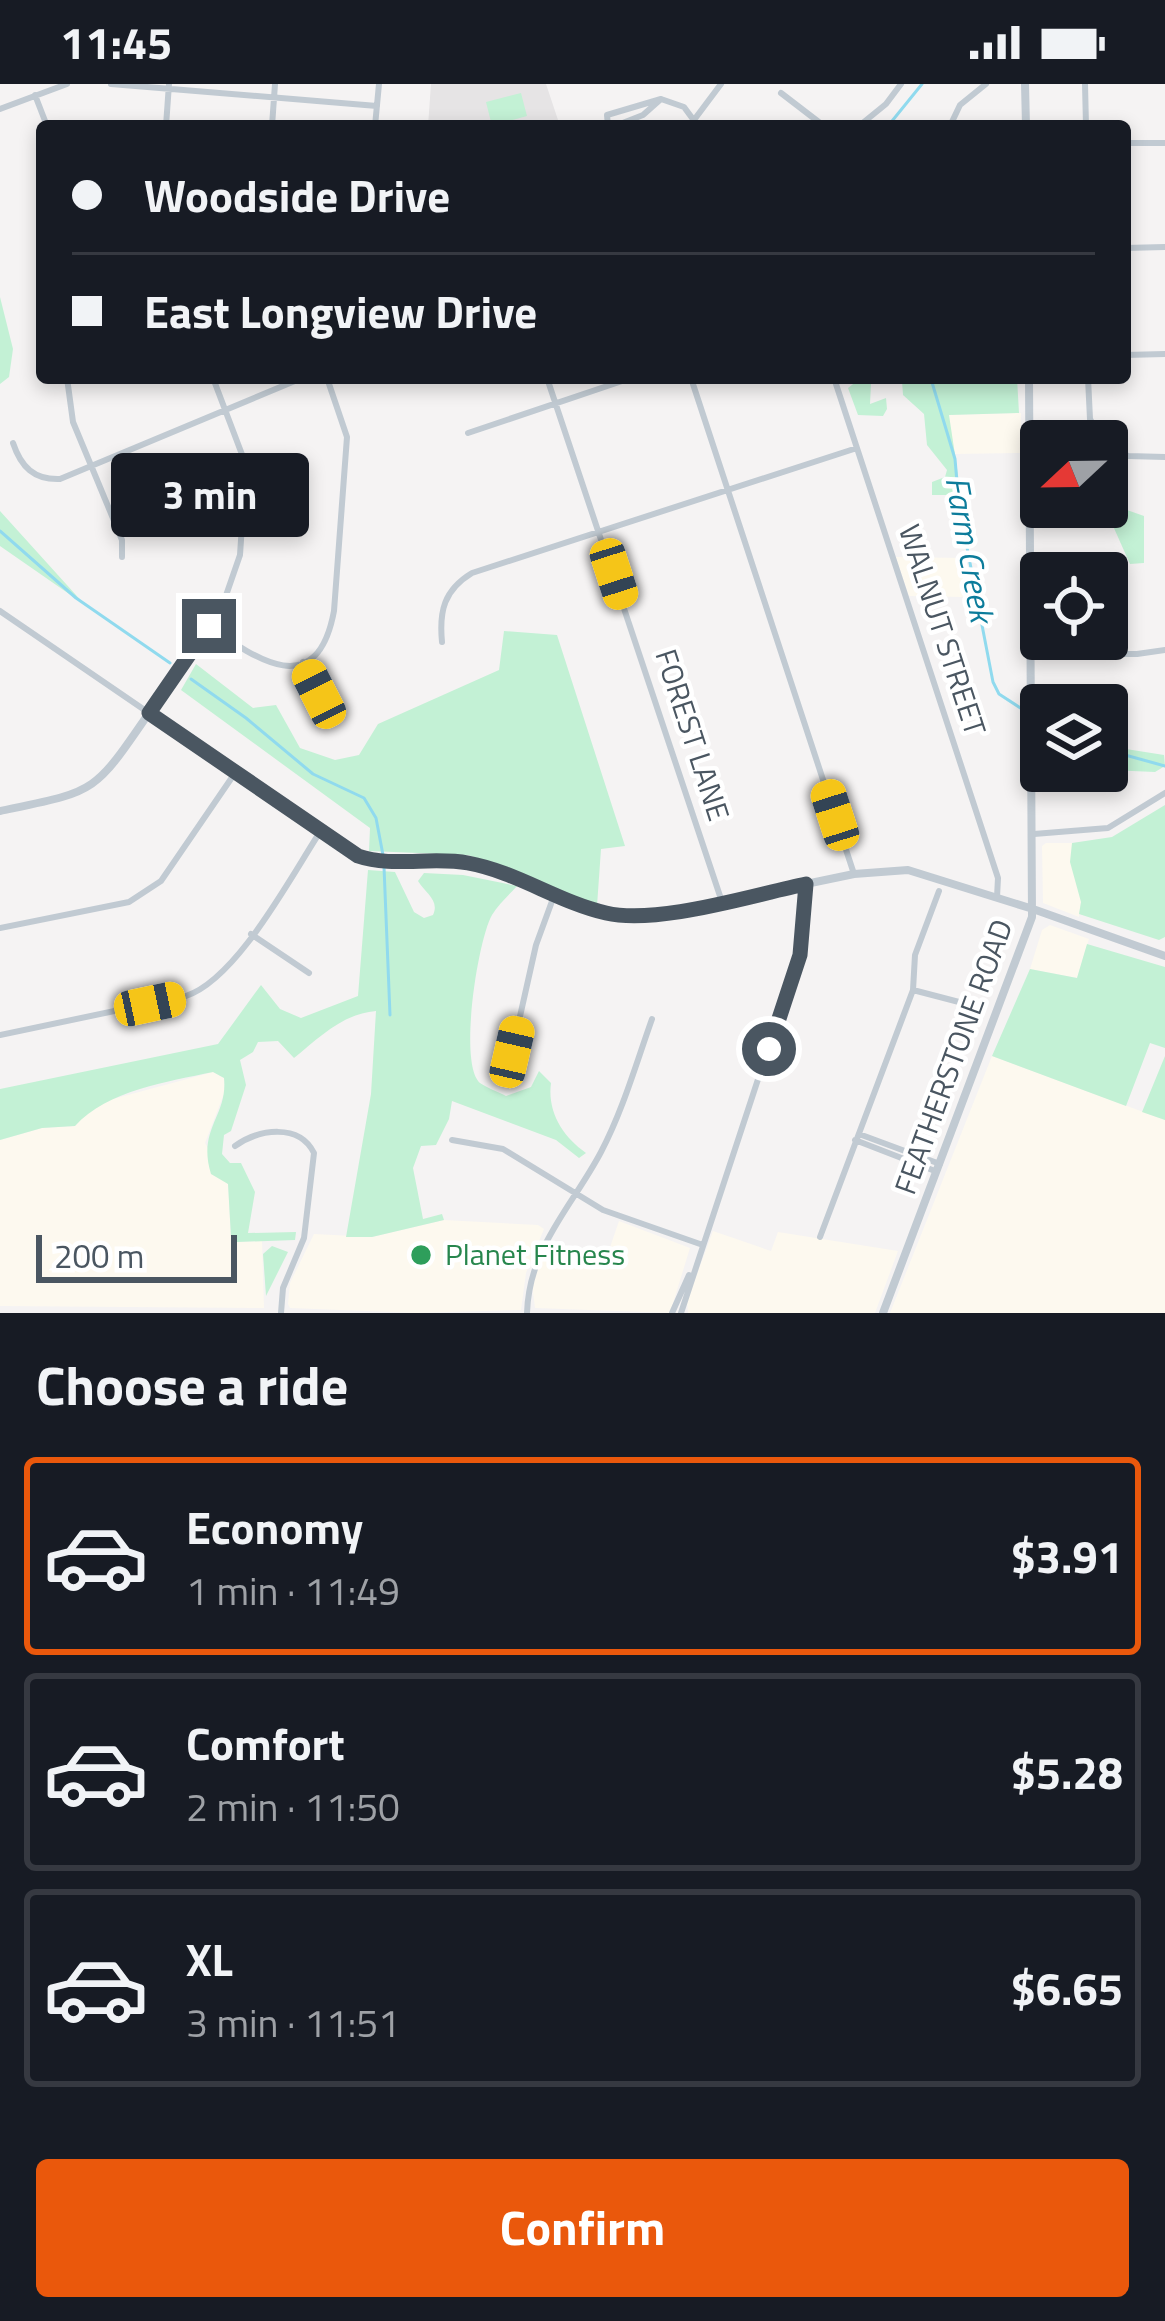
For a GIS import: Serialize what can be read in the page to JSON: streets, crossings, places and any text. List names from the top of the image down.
{
  "streets": {
    "street": ["WALNUT STREET", "FOREST LANE", "FEATHERSTONE ROAD"]
  },
  "water": ["Farm Creek"],
  "places": ["Planet Fitness"],
  "scale_bar": "200 m",
  "north": "left",
  "page": {
    "status": "11:45",
    "banner": ["Woodside Drive", "East Longview Drive"],
    "bubble": "3 min",
    "scale": "200 m",
    "heading": "Choose a ride",
    "list": [
      {
        "name": "Economy",
        "note": "1 min · 11:49",
        "value": "$3.91"
      },
      {
        "name": "Comfort",
        "note": "2 min · 11:50",
        "value": "$5.28"
      },
      {
        "name": "XL",
        "note": "3 min · 11:51",
        "value": "$6.65"
      }
    ],
    "buttons": "Confirm"
  }
}
